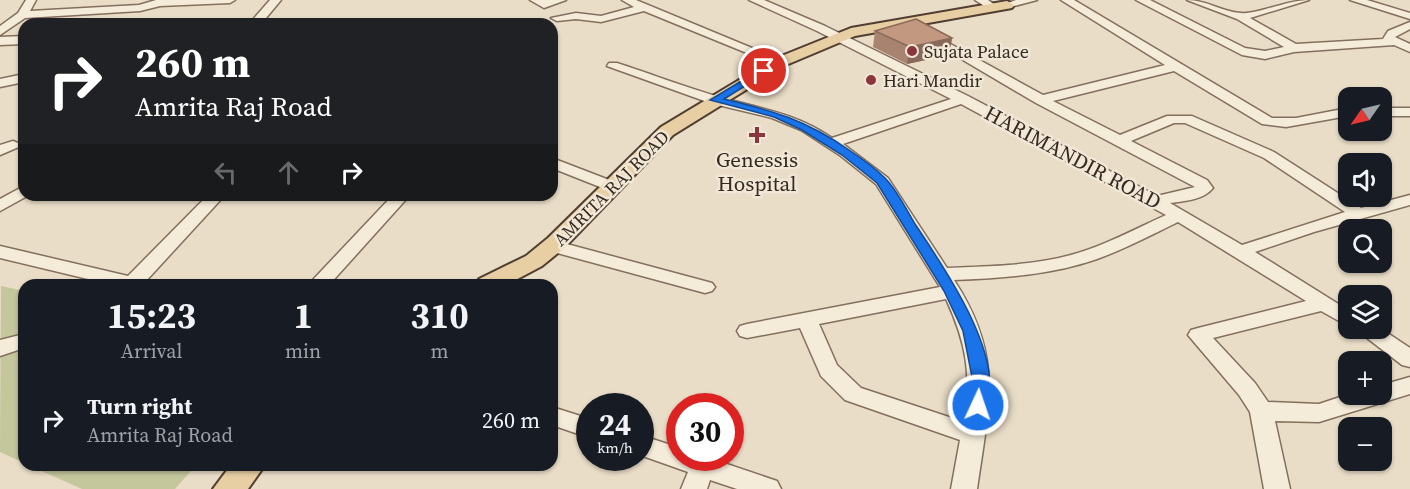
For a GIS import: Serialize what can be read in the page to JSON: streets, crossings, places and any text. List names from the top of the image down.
{
  "streets": {
    "main road": ["AMRITA RAJ ROAD"],
    "street": ["HARIMANDIR ROAD"]
  },
  "crossings": [
    ["HARIMANDIR ROAD", "AMRITA RAJ ROAD"]
  ],
  "places": {
    "other": ["Sujata Palace", "Hari Mandir"],
    "health": ["Genessis Hospital"]
  },
  "north": "bottom left",
  "page": {
    "turn": ["260 m", "Amrita Raj Road"],
    "map_buttons": ["+", "−"],
    "eta": [
      "15:23",
      "Arrival",
      "1",
      "min",
      "310",
      "m"
    ],
    "list": [
      {
        "name": "Turn right",
        "note": "Amrita Raj Road",
        "value": "260 m"
      }
    ],
    "speed": "24 km/h",
    "limit": "30"
  }
}
